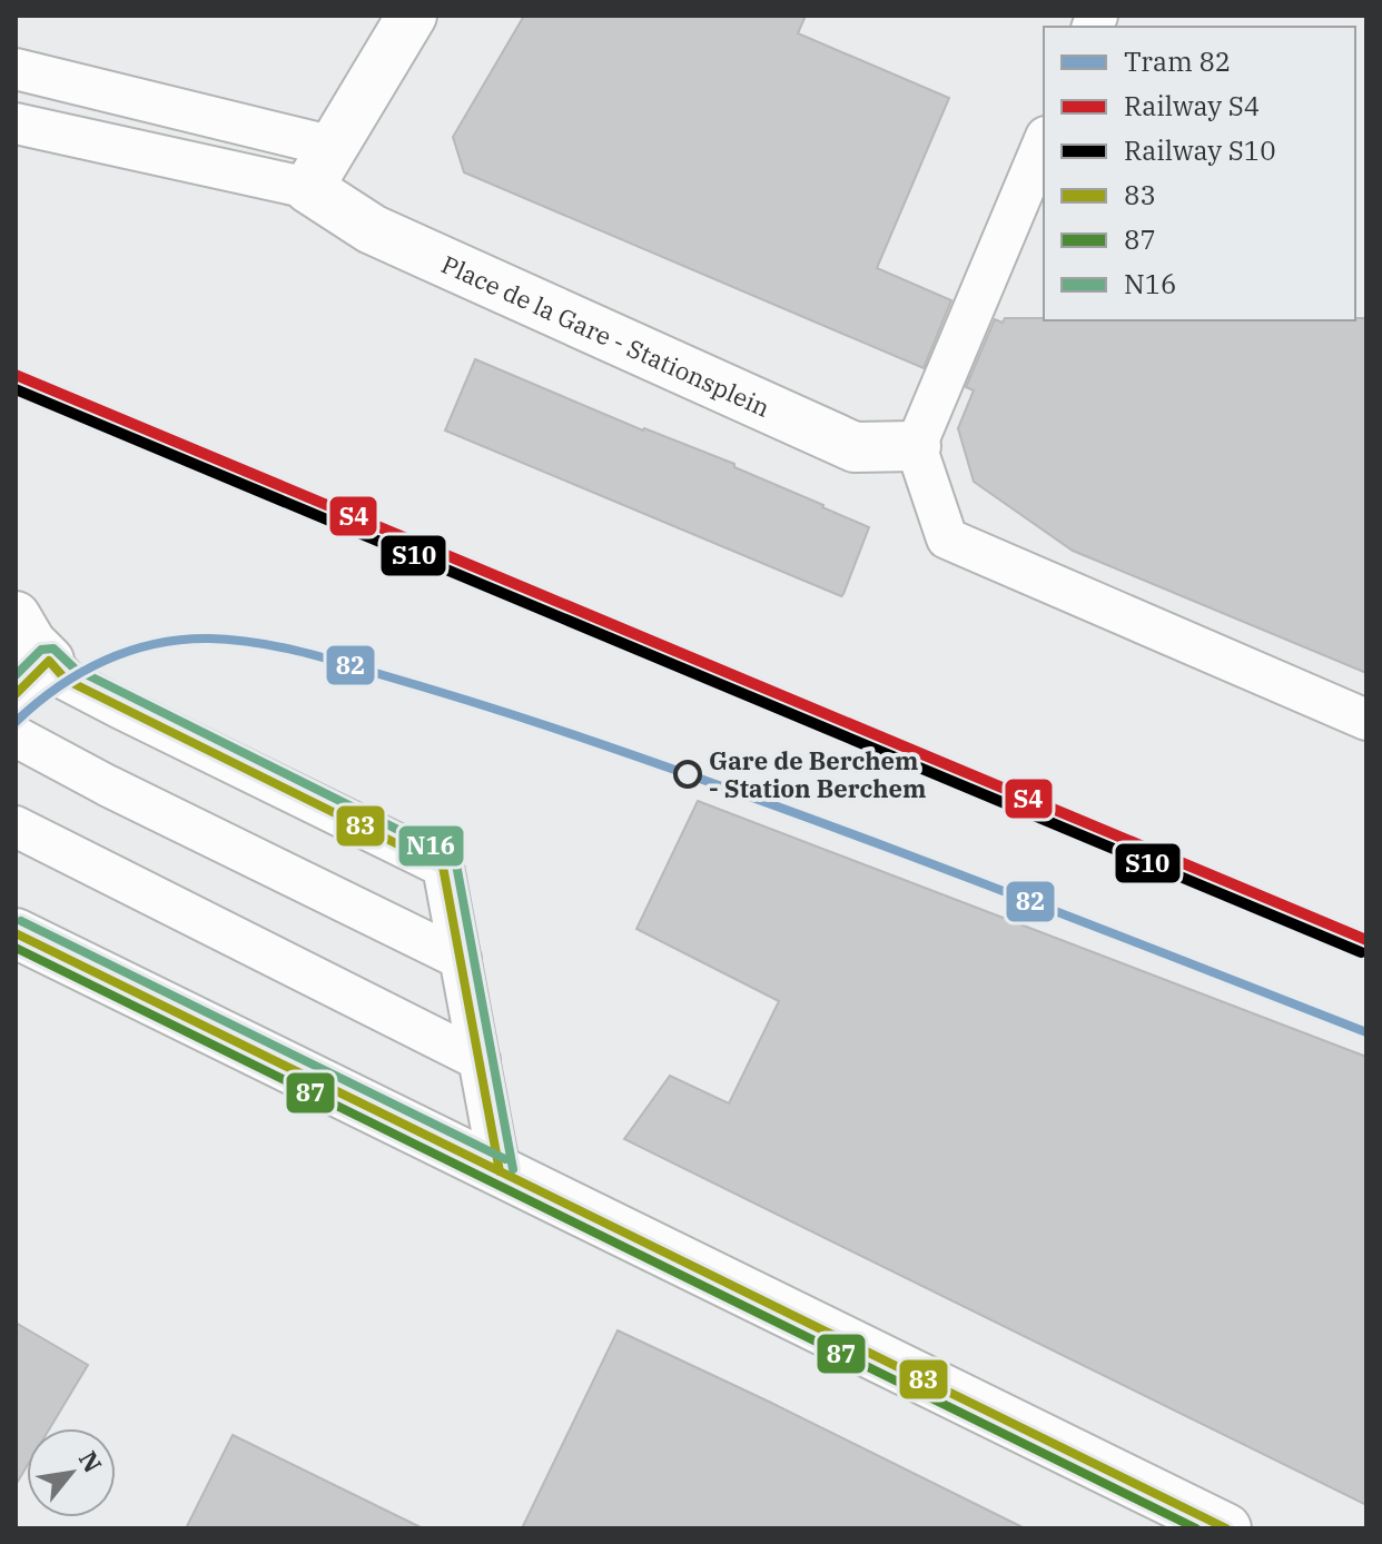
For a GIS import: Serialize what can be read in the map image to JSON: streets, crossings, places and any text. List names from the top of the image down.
{
  "streets": {
    "street": ["Place de la Gare - Stationsplein"]
  },
  "places": ["Gare de Berchem - Station Berchem"],
  "lines": [
    "rail line S4",
    "rail line S10",
    "tram line 82",
    "transit line N16",
    "transit line 83",
    "transit line 87"
  ],
  "legend": [
    "Tram 82",
    "Railway S4",
    "Railway S10",
    "83",
    "87",
    "N16"
  ],
  "north": "top right"
}
